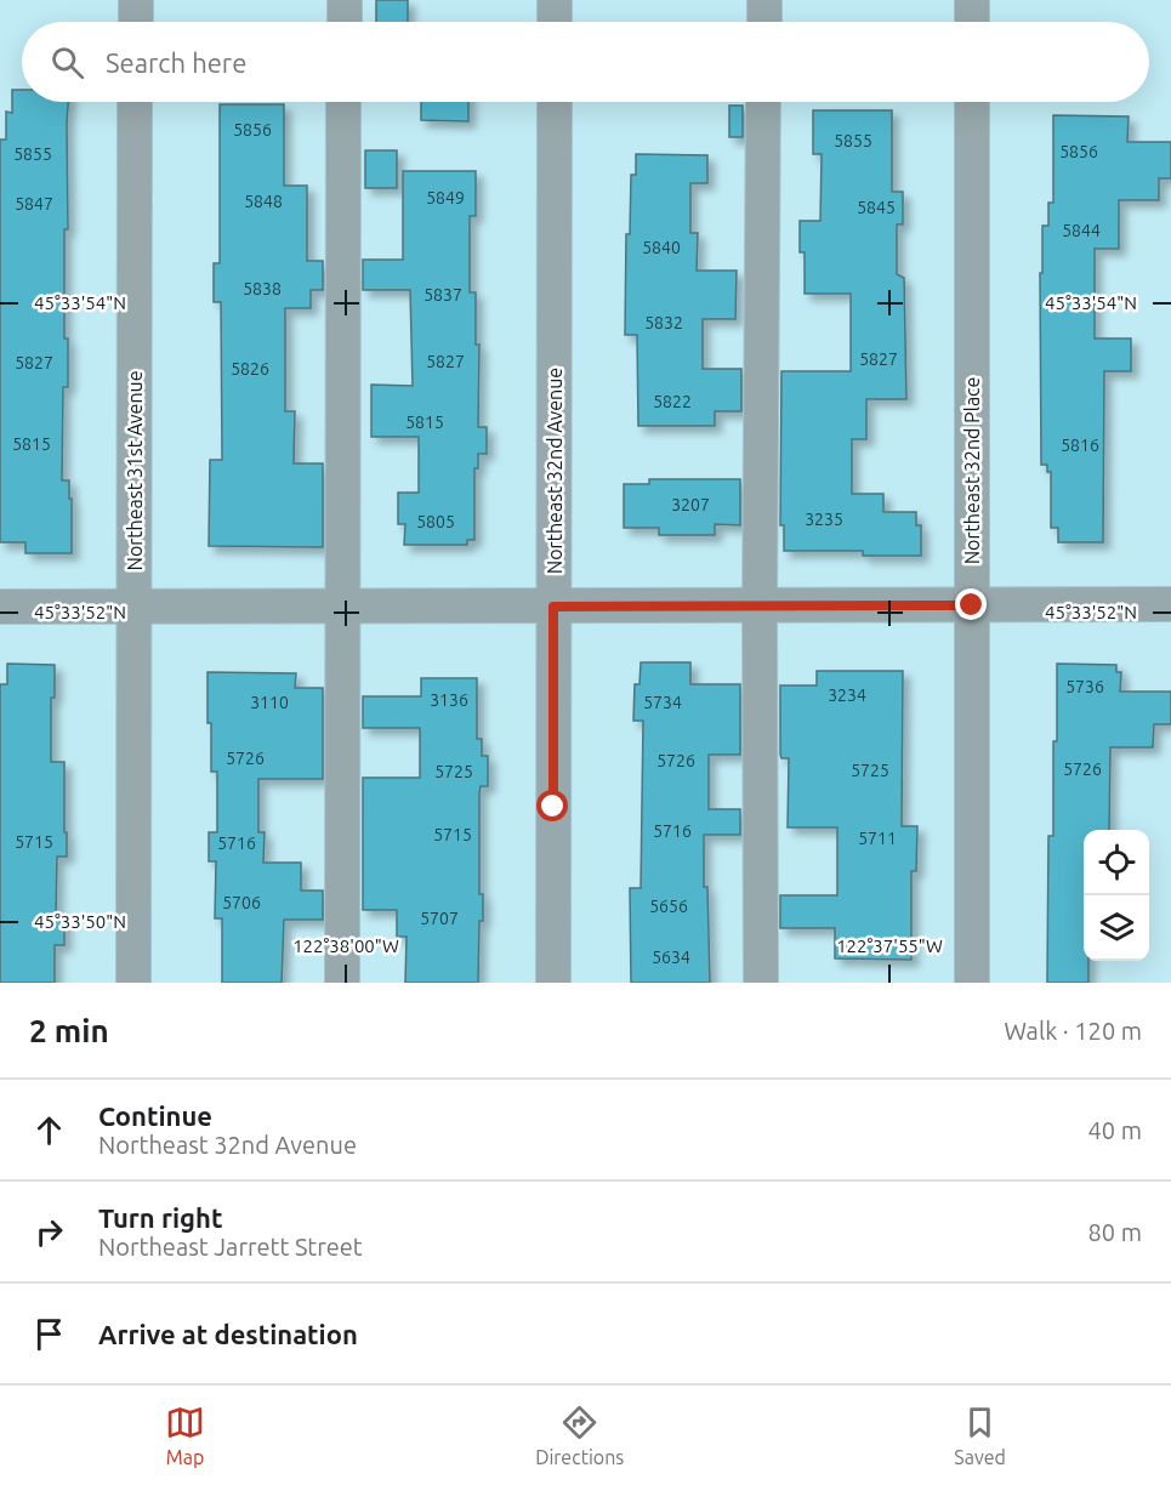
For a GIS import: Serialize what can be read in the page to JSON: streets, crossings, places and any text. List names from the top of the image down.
{
  "streets": {
    "street": ["Northeast 31st Avenue", "Northeast 32nd Avenue", "Northeast 32nd Place"]
  },
  "house_numbers": [
    "5856",
    "5855",
    "5856",
    "5855",
    "5849",
    "5848",
    "5847",
    "5845",
    "5844",
    "5840",
    "5838",
    "5837",
    "5832",
    "5827",
    "5827",
    "5827",
    "5826",
    "5822",
    "5815",
    "5815",
    "5816",
    "3207",
    "3235",
    "5805",
    "5736",
    "3234",
    "3136",
    "3110",
    "5734",
    "5726",
    "5726",
    "5726",
    "5725",
    "5725",
    "5716",
    "5715",
    "5711",
    "5715",
    "5716",
    "5706",
    "5656",
    "5707",
    "5634"
  ],
  "page": {
    "search": "Search here",
    "heading": ["2 min", "Walk · 120 m"],
    "list": [
      ["Continue", "Northeast 32nd Avenue", "40 m"],
      ["Turn right", "Northeast Jarrett Street", "80 m"],
      "Arrive at destination"
    ],
    "nav": ["Map", "Directions", "Saved"]
  },
  "coordinates": [
    "45°33'54\"N",
    "45°33'52\"N",
    "45°33'50\"N",
    "122°38'00\"W",
    "122°37'55\"W"
  ]
}
